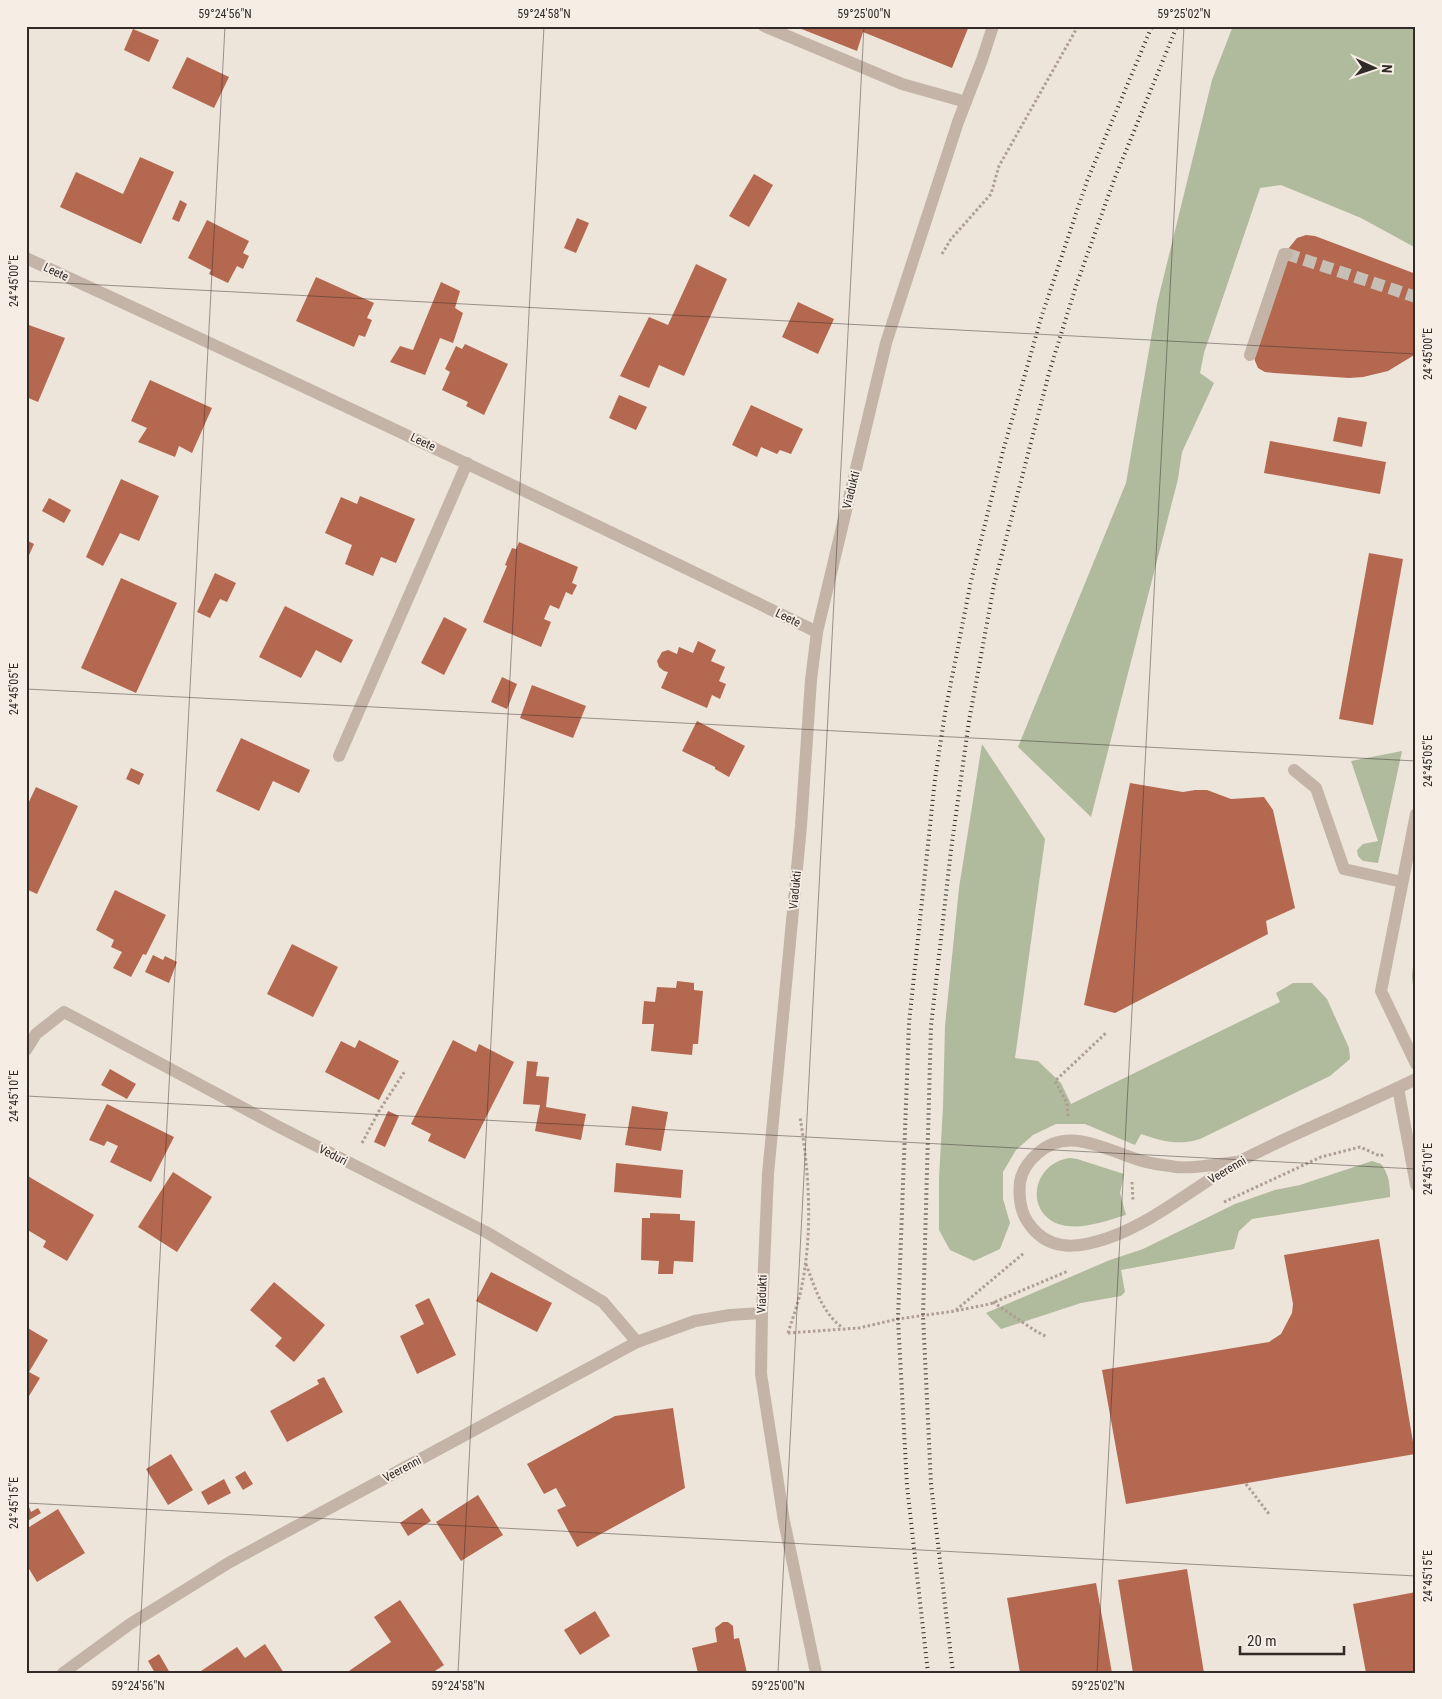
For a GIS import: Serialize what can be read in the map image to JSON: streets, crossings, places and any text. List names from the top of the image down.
{
  "streets": {
    "street": [
      "Leete",
      "Viadukti",
      "Veduri",
      "Veerenni"
    ]
  },
  "crossings": [
    ["Leete", "Viadukti"],
    ["Viadukti", "Veerenni"],
    ["Veduri", "Veerenni"]
  ],
  "scale_bar": "20 m",
  "north": "right",
  "coordinates": [
    "59°24'56\"N",
    "59°24'58\"N",
    "59°25'00\"N",
    "59°25'02\"N",
    "24°45'00\"E",
    "24°45'05\"E",
    "24°45'10\"E",
    "24°45'15\"E"
  ]
}
